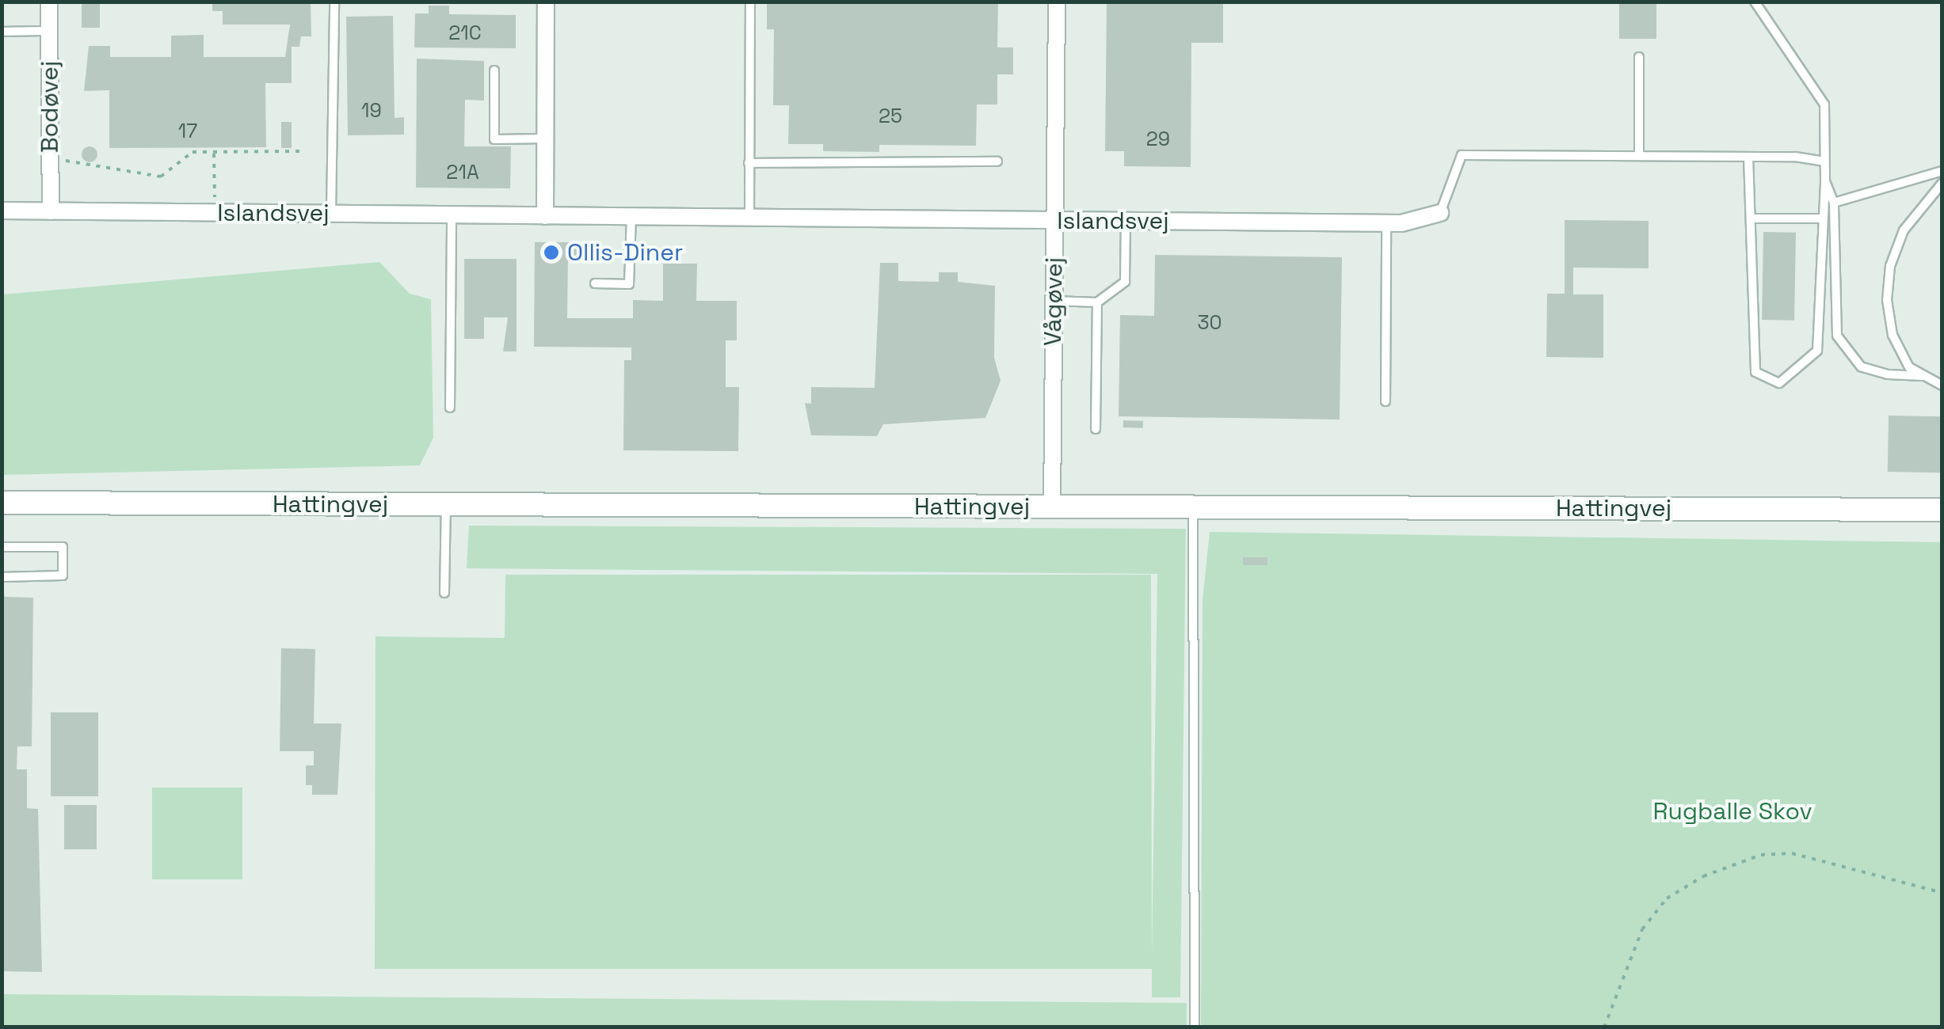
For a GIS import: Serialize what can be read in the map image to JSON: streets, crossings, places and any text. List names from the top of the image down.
{
  "streets": {
    "street": [
      "Bodøvej",
      "Islandsvej",
      "Vågøvej",
      "Hattingvej"
    ]
  },
  "crossings": [
    ["Bodøvej", "Islandsvej"],
    ["Islandsvej", "Vågøvej"],
    ["Vågøvej", "Hattingvej"]
  ],
  "parks": ["Rugballe Skov"],
  "places": ["Ollis-Diner"],
  "house_numbers": [
    "21C",
    "19",
    "25",
    "17",
    "29",
    "21A",
    "30"
  ]
}
